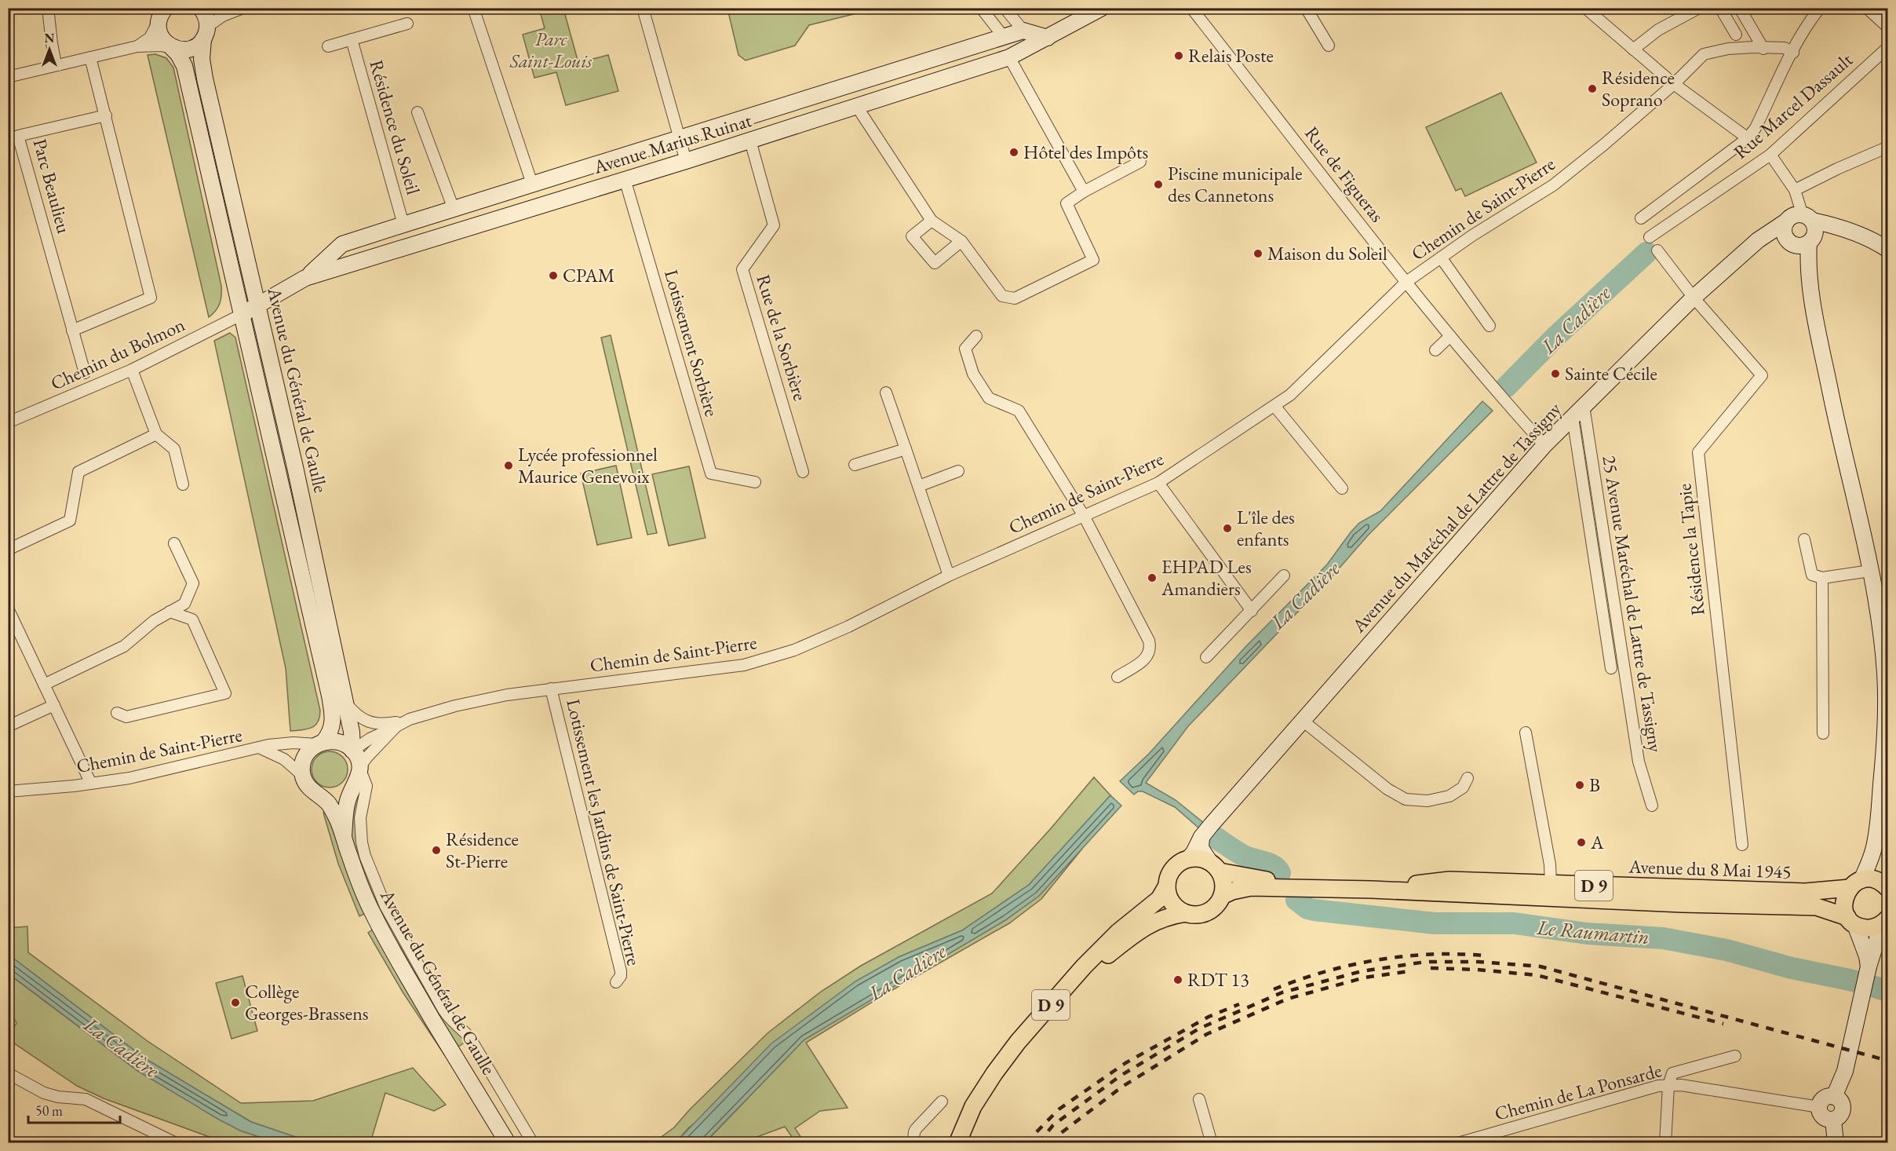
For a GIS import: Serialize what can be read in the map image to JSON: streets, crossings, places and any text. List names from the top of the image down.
{
  "streets": {
    "main road": ["Avenue du 8 Mai 1945", "D 9"],
    "street": [
      "Rue Marcel Dassault",
      "Résidence du Soleil",
      "Avenue Marius Ruinat",
      "Rue de Figueras",
      "Parc Beaulieu",
      "Chemin de Saint-Pierre",
      "Rue de la Sorbière",
      "Lotissement Sorbière",
      "Chemin du Bolmon",
      "Avenue du Général de Gaulle",
      "Avenue du Maréchal de Lattre de Tassigny",
      "Résidence la Tapie",
      "25 Avenue Maréchal de Lattre de Tassigny",
      "Lotissement les Jardins de Saint-Pierre",
      "Chemin de La Ponsarde"
    ]
  },
  "crossings": [
    ["Résidence du Soleil", "Avenue Marius Ruinat"],
    ["Avenue Marius Ruinat", "Rue de la Sorbière"],
    ["Avenue Marius Ruinat", "Lotissement Sorbière"],
    ["Avenue Marius Ruinat", "Chemin du Bolmon"],
    ["Avenue Marius Ruinat", "Avenue du Général de Gaulle"],
    ["Rue de Figueras", "Chemin de Saint-Pierre"],
    ["Rue de Figueras", "Avenue du Maréchal de Lattre de Tassigny"],
    ["Chemin de Saint-Pierre", "Avenue du Général de Gaulle"],
    ["Chemin de Saint-Pierre", "Lotissement les Jardins de Saint-Pierre"],
    ["Chemin du Bolmon", "Avenue du Général de Gaulle"],
    ["Avenue du Maréchal de Lattre de Tassigny", "Résidence la Tapie"],
    ["Avenue du Maréchal de Lattre de Tassigny", "25 Avenue Maréchal de Lattre de Tassigny"],
    ["Avenue du Maréchal de Lattre de Tassigny", "Avenue du 8 Mai 1945"],
    ["Avenue du Maréchal de Lattre de Tassigny", "D 9"],
    ["Avenue du 8 Mai 1945", "D 9"]
  ],
  "water": ["La Cadière", "Le Raumartin"],
  "parks": ["Parc Saint-Louis"],
  "places": [
    "Relais Poste",
    "Résidence Soprano",
    "Hôtel des Impôts",
    "Piscine municipale des Cannetons",
    "Maison du Soleil",
    "CPAM",
    "Sainte Cécile",
    "Lycée professionnel Maurice Genevoix",
    "L'île des enfants",
    "EHPAD Les Amandiers",
    "B",
    "A",
    "Résidence St-Pierre",
    "RDT 13",
    "Collège Georges-Brassens"
  ],
  "scale_bar": "50 m",
  "north": "top"
}
